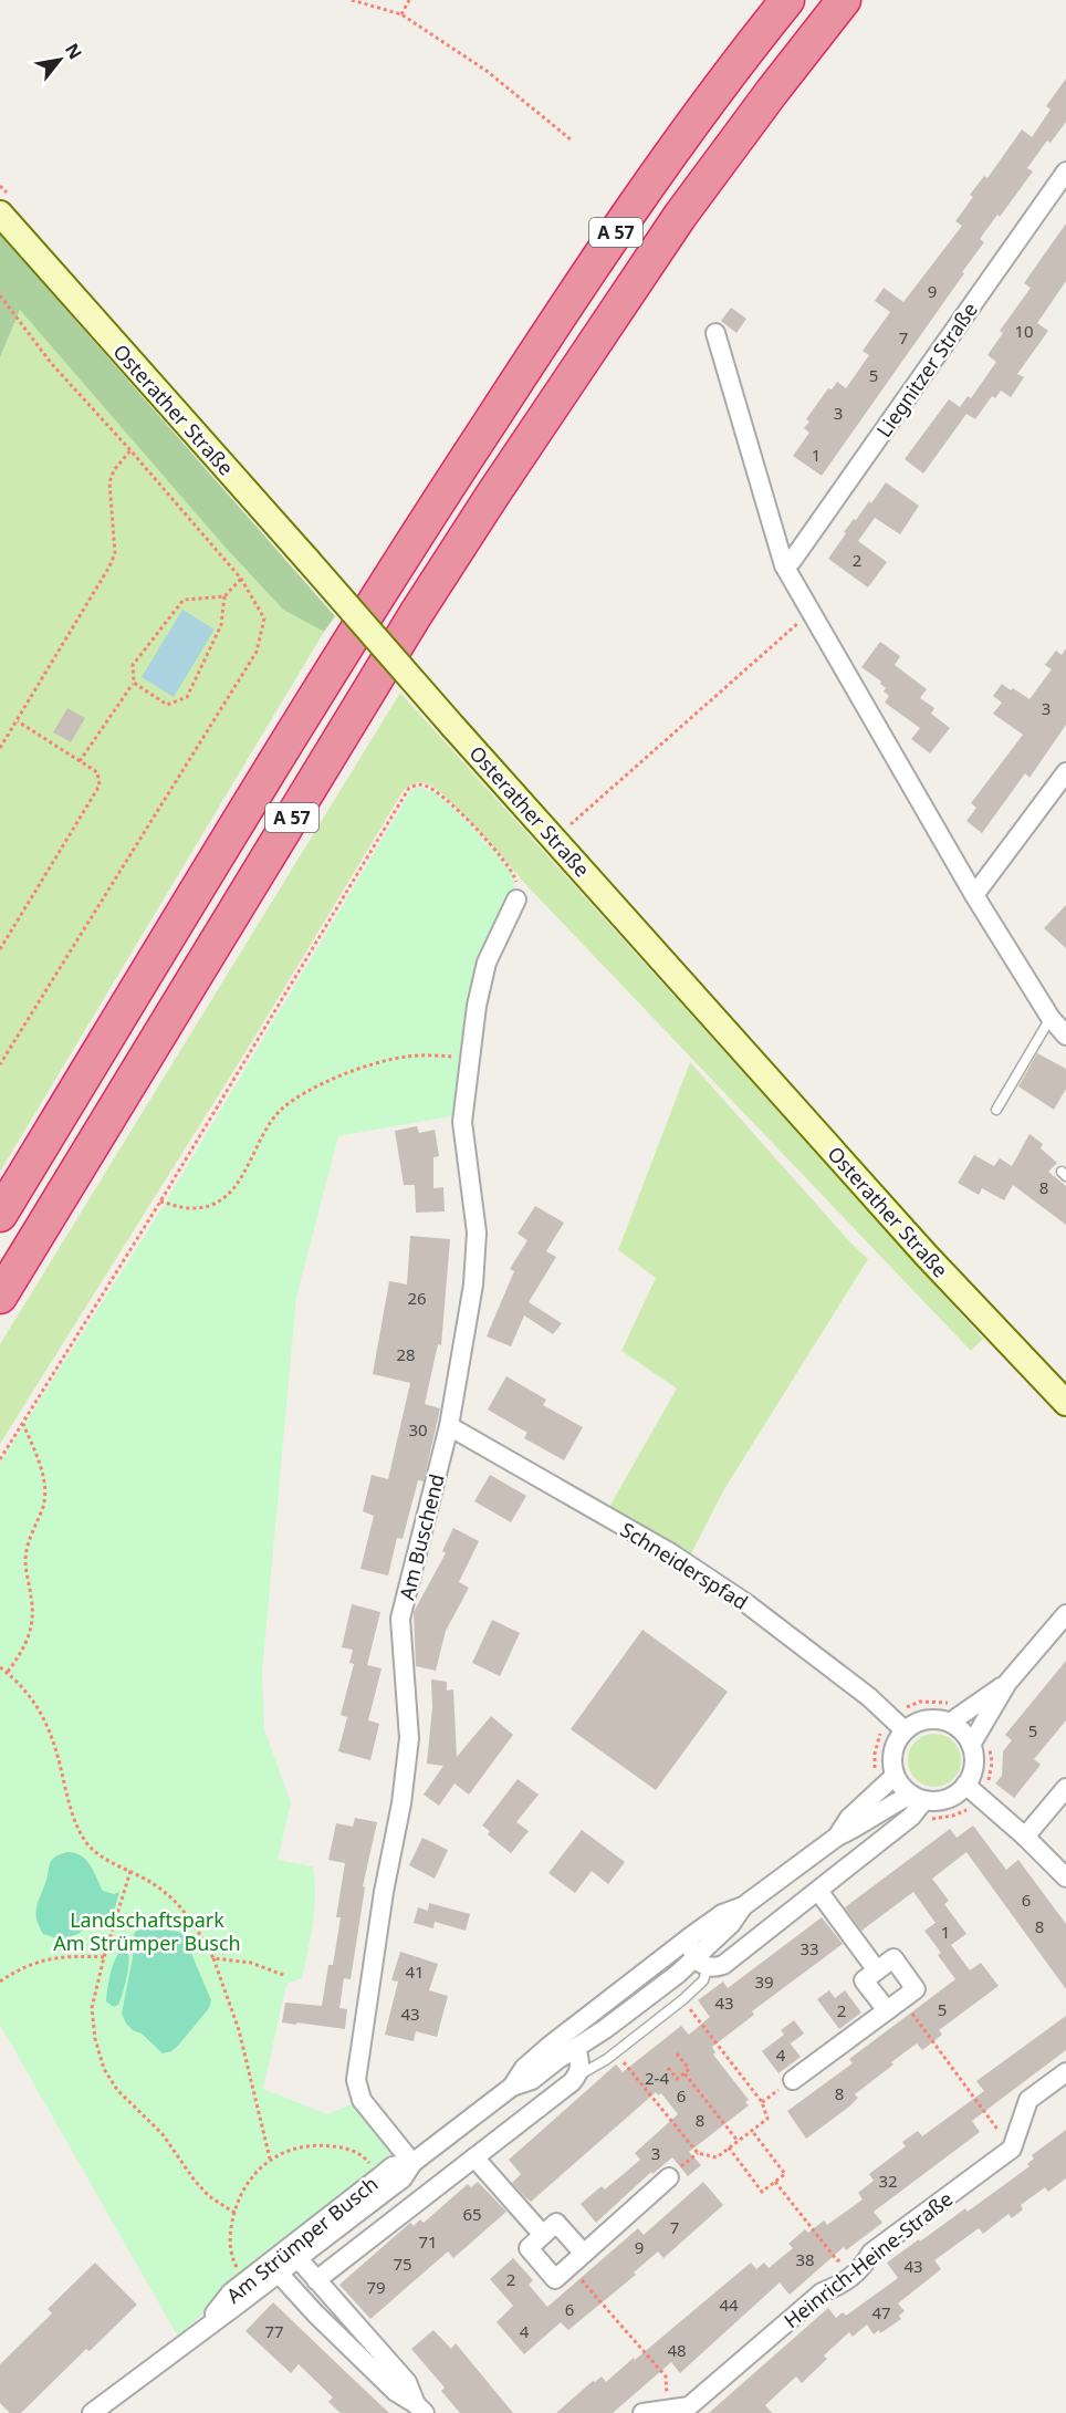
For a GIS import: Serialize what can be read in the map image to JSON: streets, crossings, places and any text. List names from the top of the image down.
{
  "streets": {
    "highway": ["A 57"],
    "main road": ["Osterather Straße"],
    "street": [
      "Liegnitzer Straße",
      "Am Buschend",
      "Schneiderspfad",
      "Am Strümper Busch",
      "Heinrich-Heine-Straße"
    ]
  },
  "crossings": [
    ["Am Buschend", "Schneiderspfad"],
    ["Am Buschend", "Am Strümper Busch"],
    ["Schneiderspfad", "Am Strümper Busch"]
  ],
  "parks": ["Landschaftspark Am Strümper Busch"],
  "house_numbers": [
    "9",
    "10",
    "7",
    "5",
    "3",
    "1",
    "2",
    "3",
    "8",
    "26",
    "28",
    "30",
    "5",
    "6",
    "8",
    "1",
    "33",
    "41",
    "39",
    "43",
    "5",
    "2",
    "43",
    "4",
    "2-4",
    "8",
    "6",
    "8",
    "3",
    "32",
    "65",
    "7",
    "71",
    "9",
    "38",
    "75",
    "43",
    "2",
    "79",
    "44",
    "6",
    "47",
    "77",
    "4",
    "48"
  ],
  "north": "top right"
}
